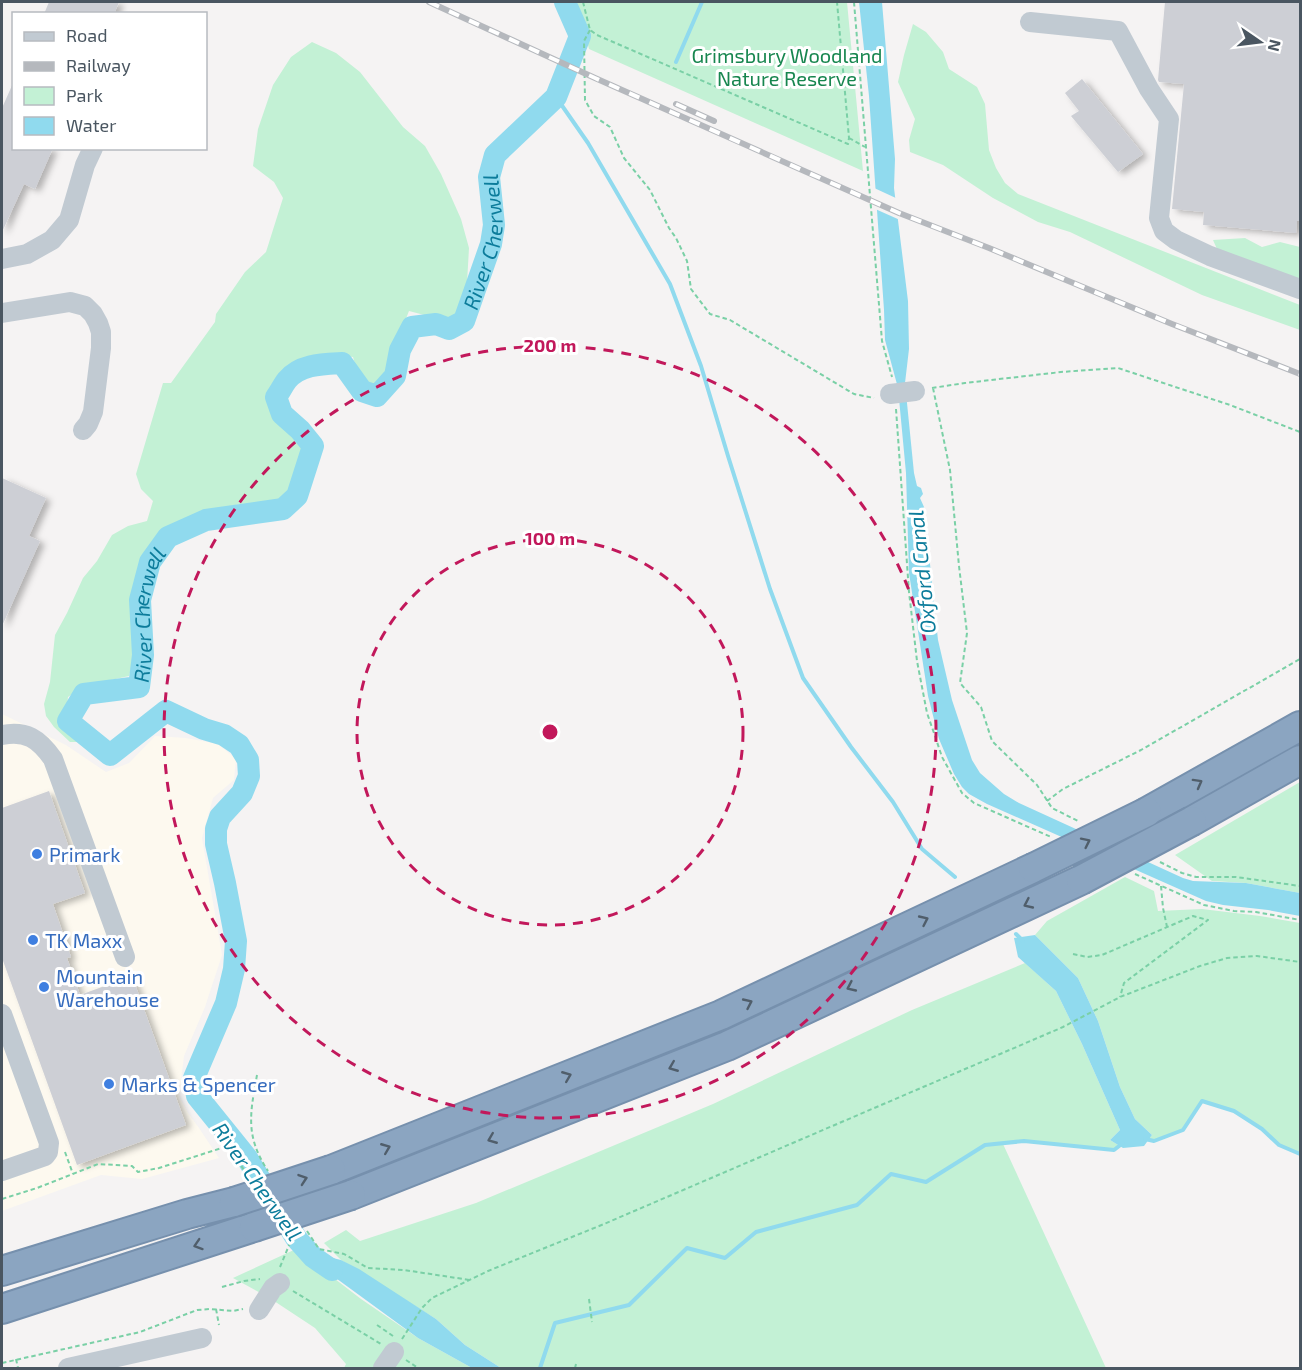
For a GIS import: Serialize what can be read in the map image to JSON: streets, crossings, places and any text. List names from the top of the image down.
{
  "water": ["River Cherwell", "Oxford Canal"],
  "parks": ["Grimsbury Woodland Nature Reserve"],
  "places": [
    "Primark",
    "TK Maxx",
    "Mountain Warehouse",
    "Marks & Spencer"
  ],
  "legend": [
    "Road",
    "Railway",
    "Park",
    "Water"
  ],
  "north": "right",
  "rings": ["200 m", "100 m"]
}
